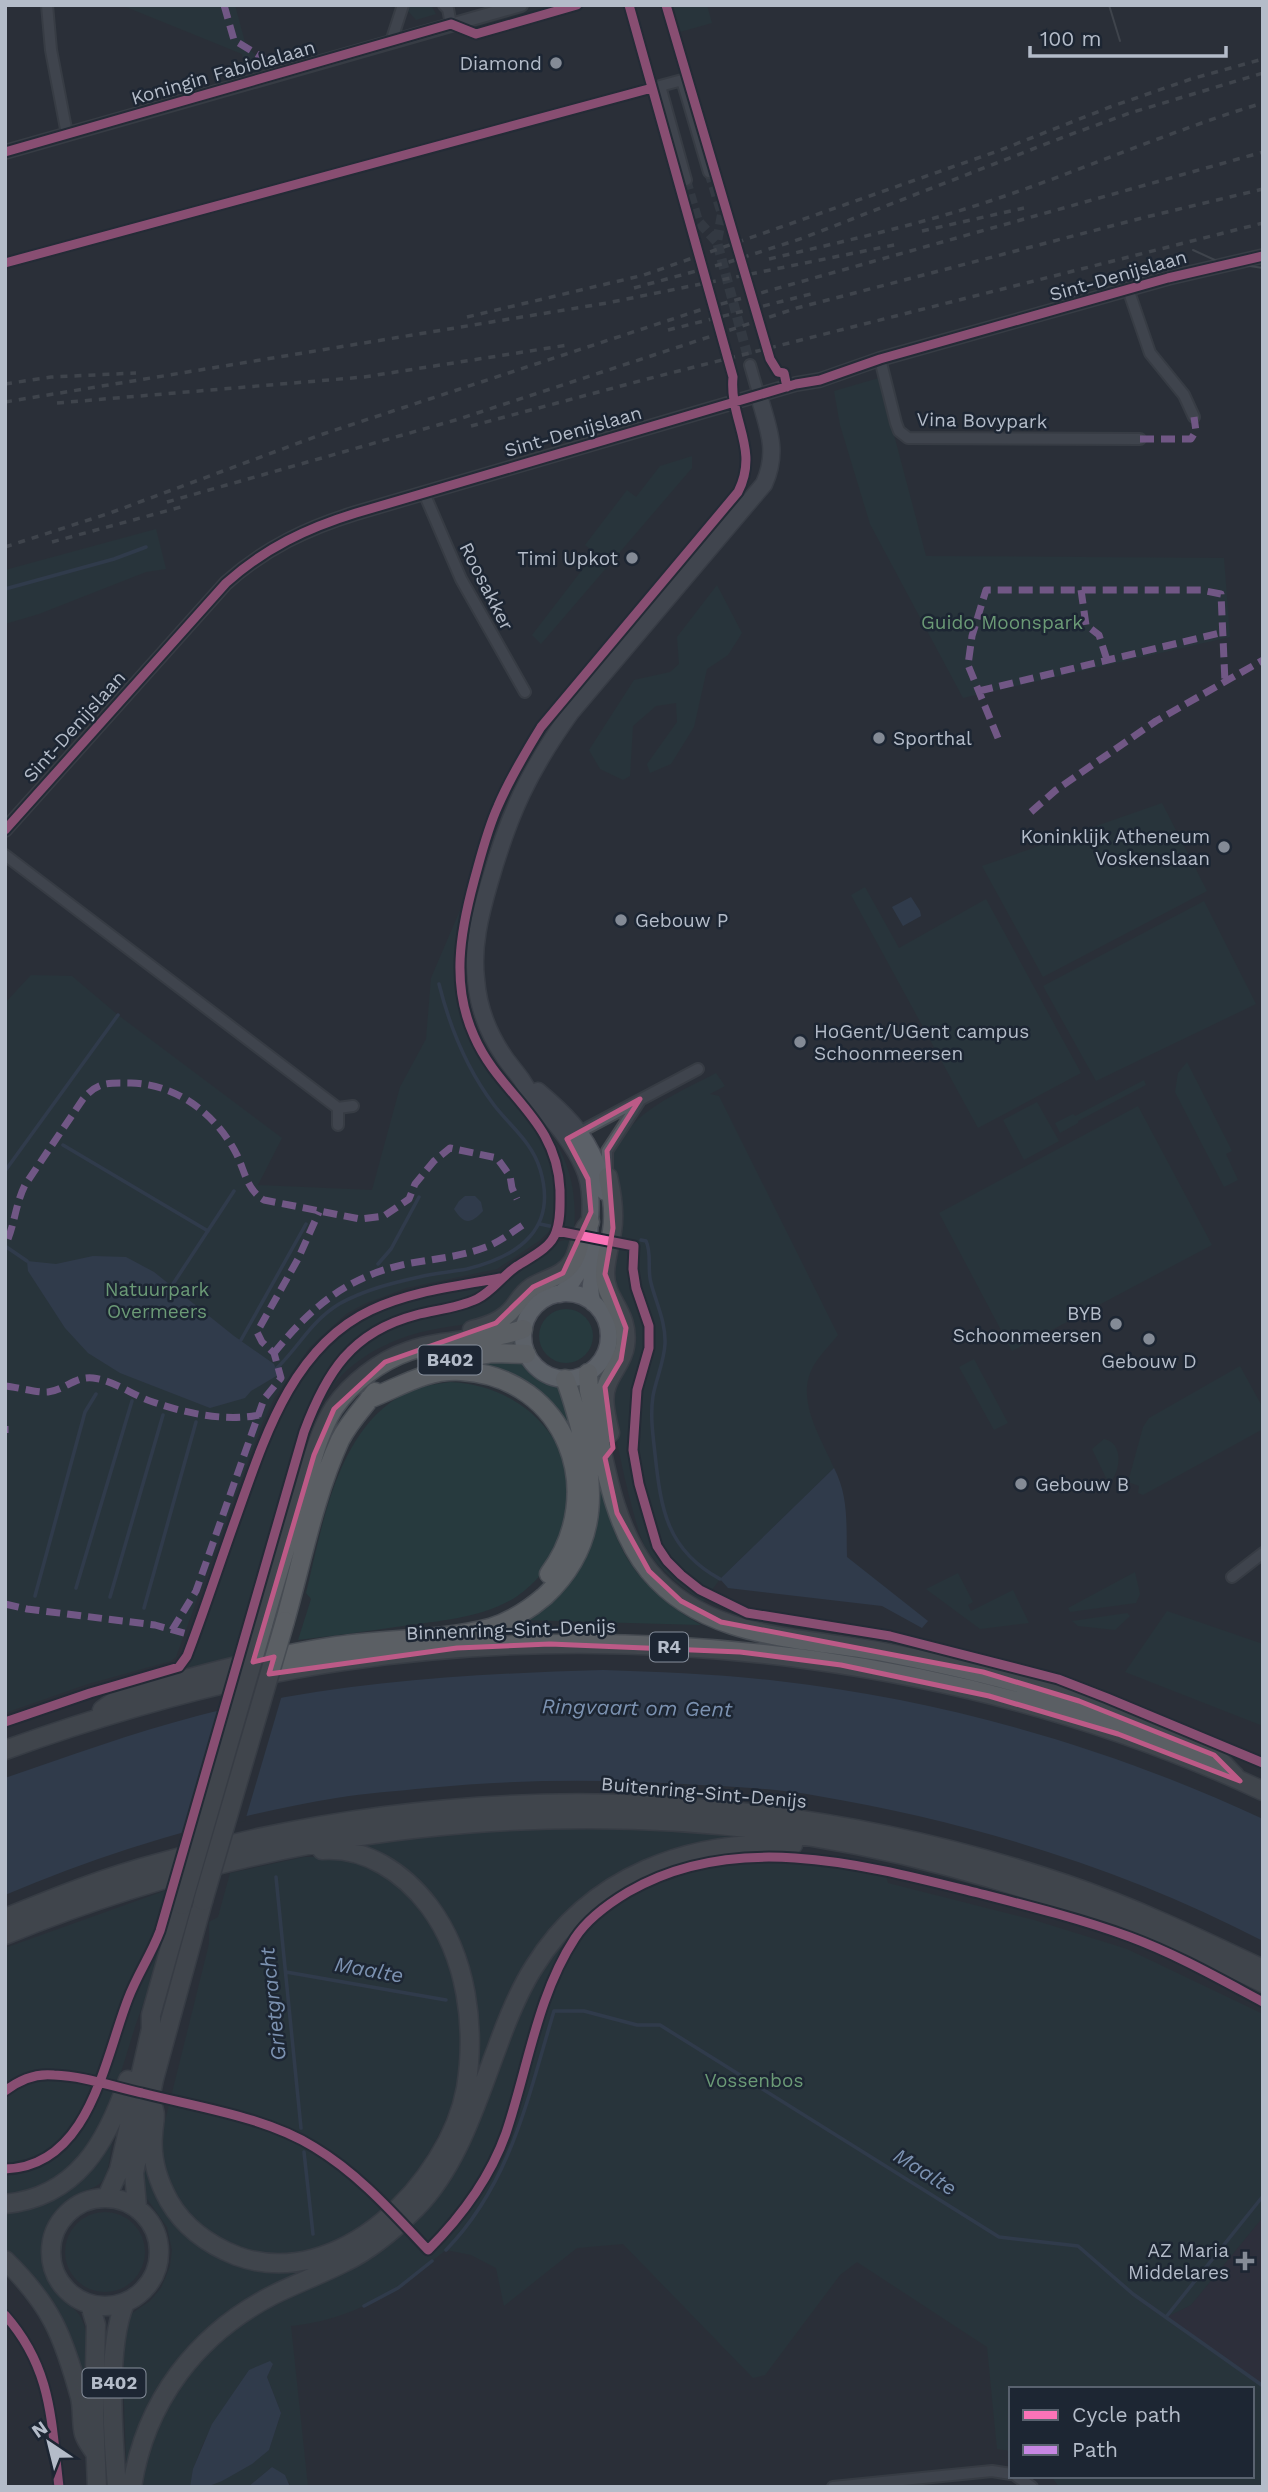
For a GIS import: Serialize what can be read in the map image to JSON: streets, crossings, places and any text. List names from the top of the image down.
{
  "streets": {
    "highway": [
      "B402",
      "Binnenring-Sint-Denijs",
      "R4",
      "Buitenring-Sint-Denijs"
    ],
    "street": [
      "Koningin Fabiolalaan",
      "Sint-Denijslaan",
      "Vina Bovypark",
      "Roosakker"
    ]
  },
  "crossings": [
    ["Sint-Denijslaan", "Vina Bovypark"],
    ["Sint-Denijslaan", "Roosakker"]
  ],
  "water": ["Ringvaart om Gent", "Maalte", "Grietgracht"],
  "parks": ["Guido Moonspark", "Natuurpark Overmeers", "Vossenbos"],
  "places": {
    "other": [
      "Diamond",
      "Timi Upkot",
      "Sporthal",
      "Koninklijk Atheneum Voskenslaan",
      "Gebouw P",
      "HoGent/UGent campus Schoonmeersen",
      "BYB Schoonmeersen",
      "Gebouw D",
      "Gebouw B"
    ],
    "health": ["AZ Maria Middelares"]
  },
  "legend": ["Cycle path", "Path"],
  "scale_bar": "100 m",
  "north": "top left"
}
